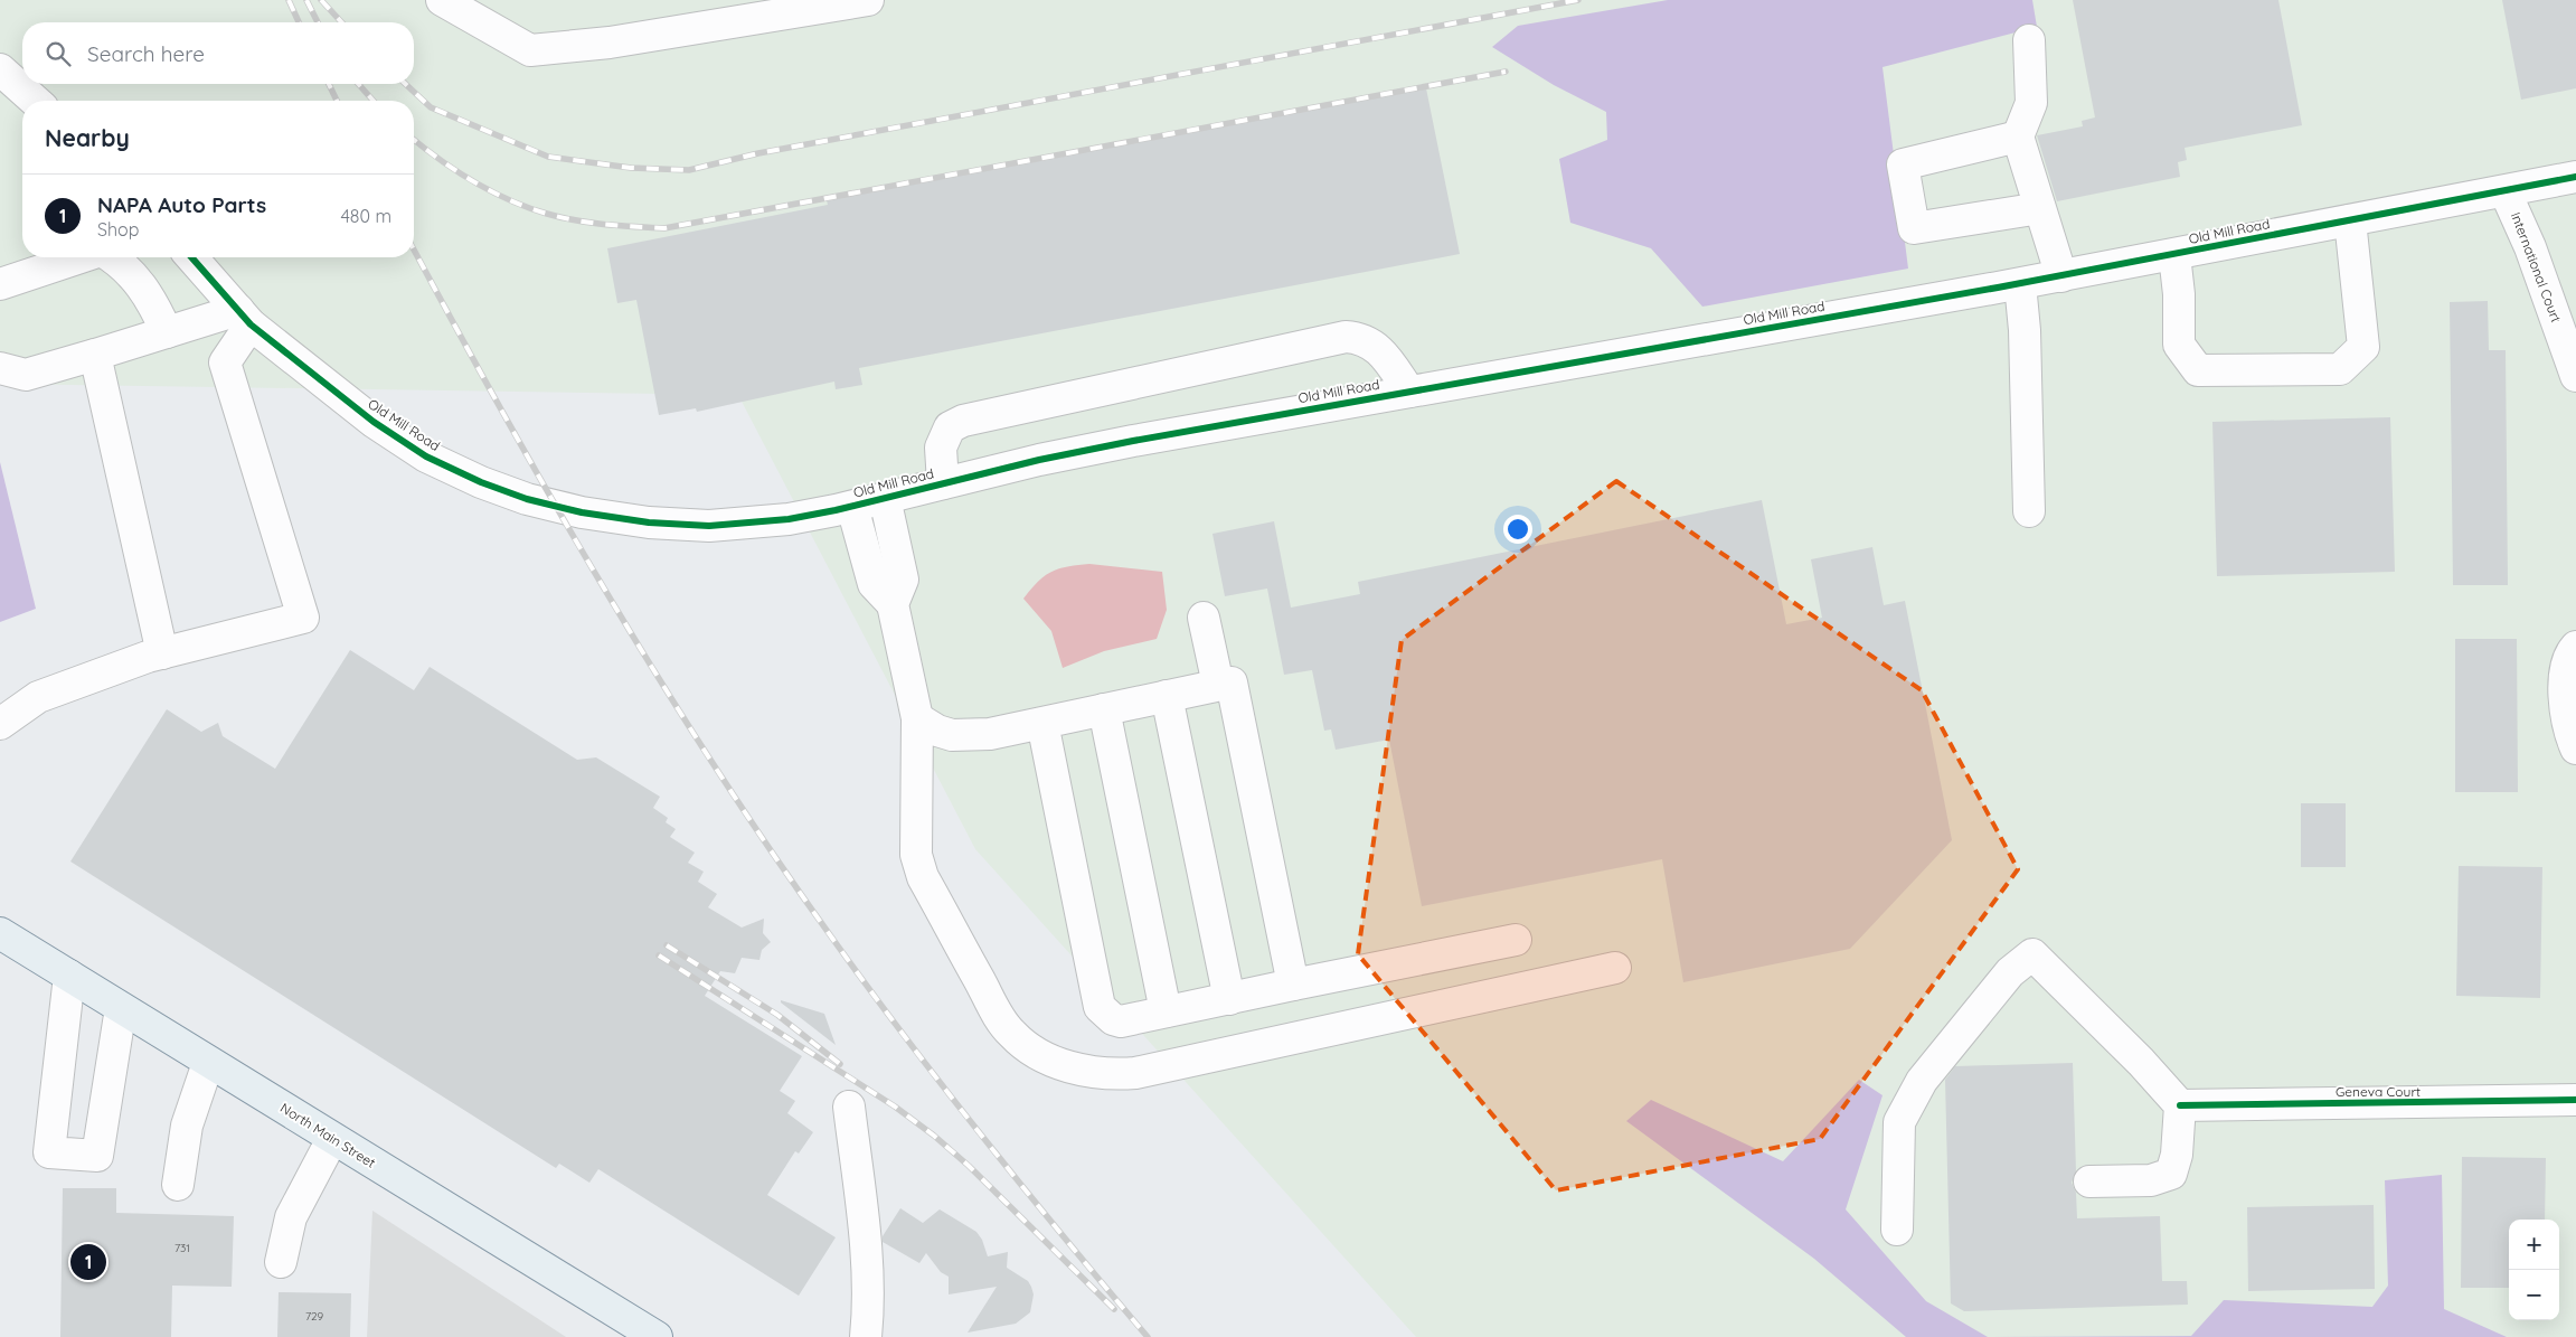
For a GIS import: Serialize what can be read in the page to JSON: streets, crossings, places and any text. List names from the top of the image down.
{
  "streets": {
    "main road": ["North Main Street"],
    "street": ["Old Mill Road", "International Court", "Geneva Court"]
  },
  "crossings": [
    ["Old Mill Road", "International Court"]
  ],
  "house_numbers": ["731", "729"],
  "page": {
    "search": "Search here",
    "heading": "Nearby",
    "list": [
      {
        "mark": "1",
        "name": "NAPA Auto Parts",
        "note": "Shop",
        "value": "480 m"
      }
    ],
    "map_buttons": ["+", "−"],
    "pins": "1"
  }
}
